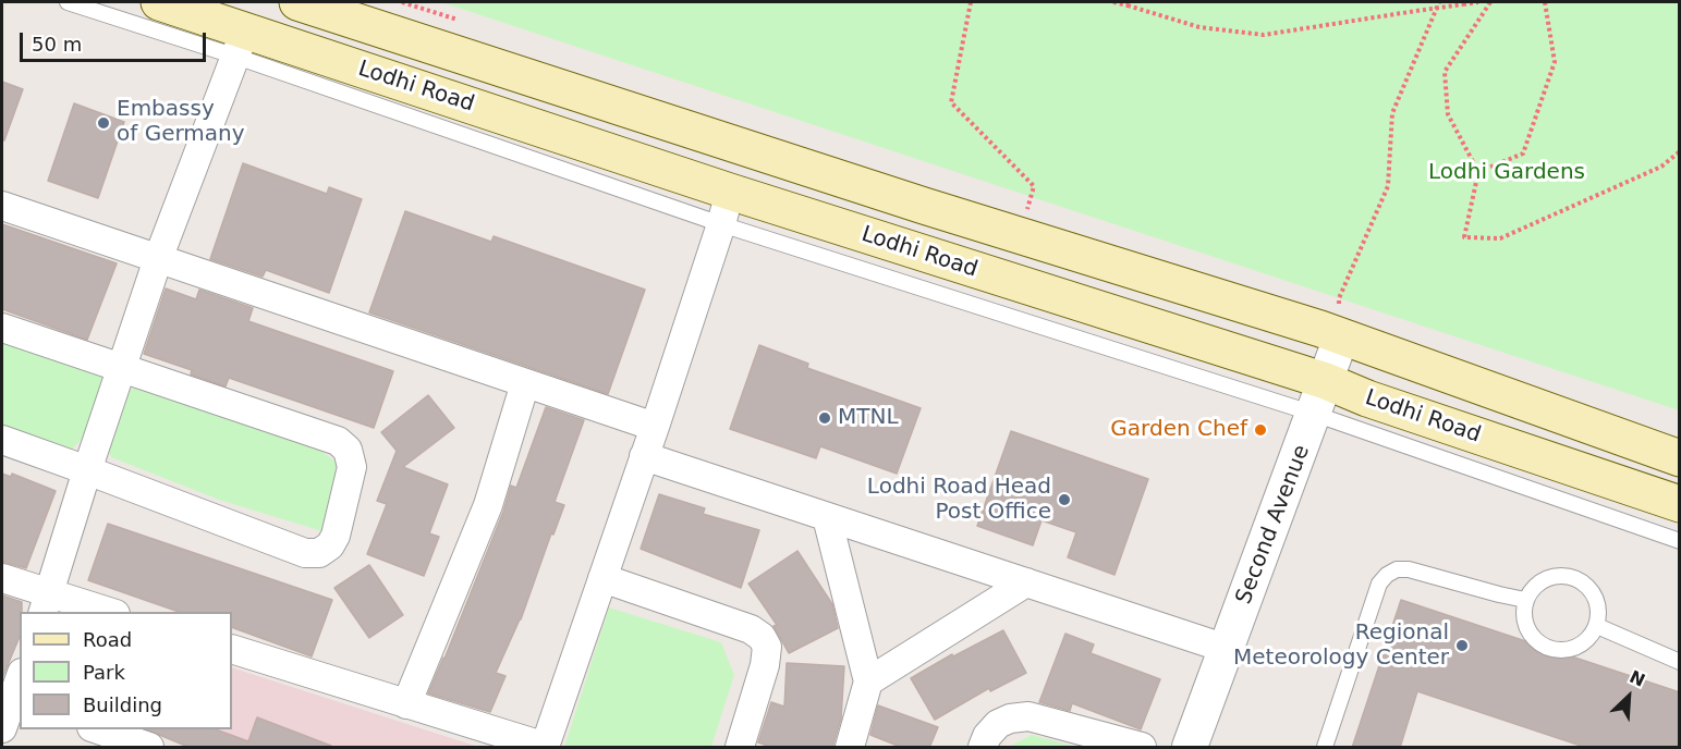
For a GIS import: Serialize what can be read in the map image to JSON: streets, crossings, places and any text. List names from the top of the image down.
{
  "streets": {
    "main road": ["Lodhi Road"],
    "street": ["Second Avenue"]
  },
  "crossings": [
    ["Lodhi Road", "Second Avenue"]
  ],
  "parks": ["Lodhi Gardens"],
  "places": [
    "Embassy of Germany",
    "MTNL",
    "Garden Chef",
    "Lodhi Road Head Post Office",
    "Regional Meteorology Center"
  ],
  "legend": ["Road", "Park", "Building"],
  "scale_bar": "50 m",
  "north": "top right"
}
